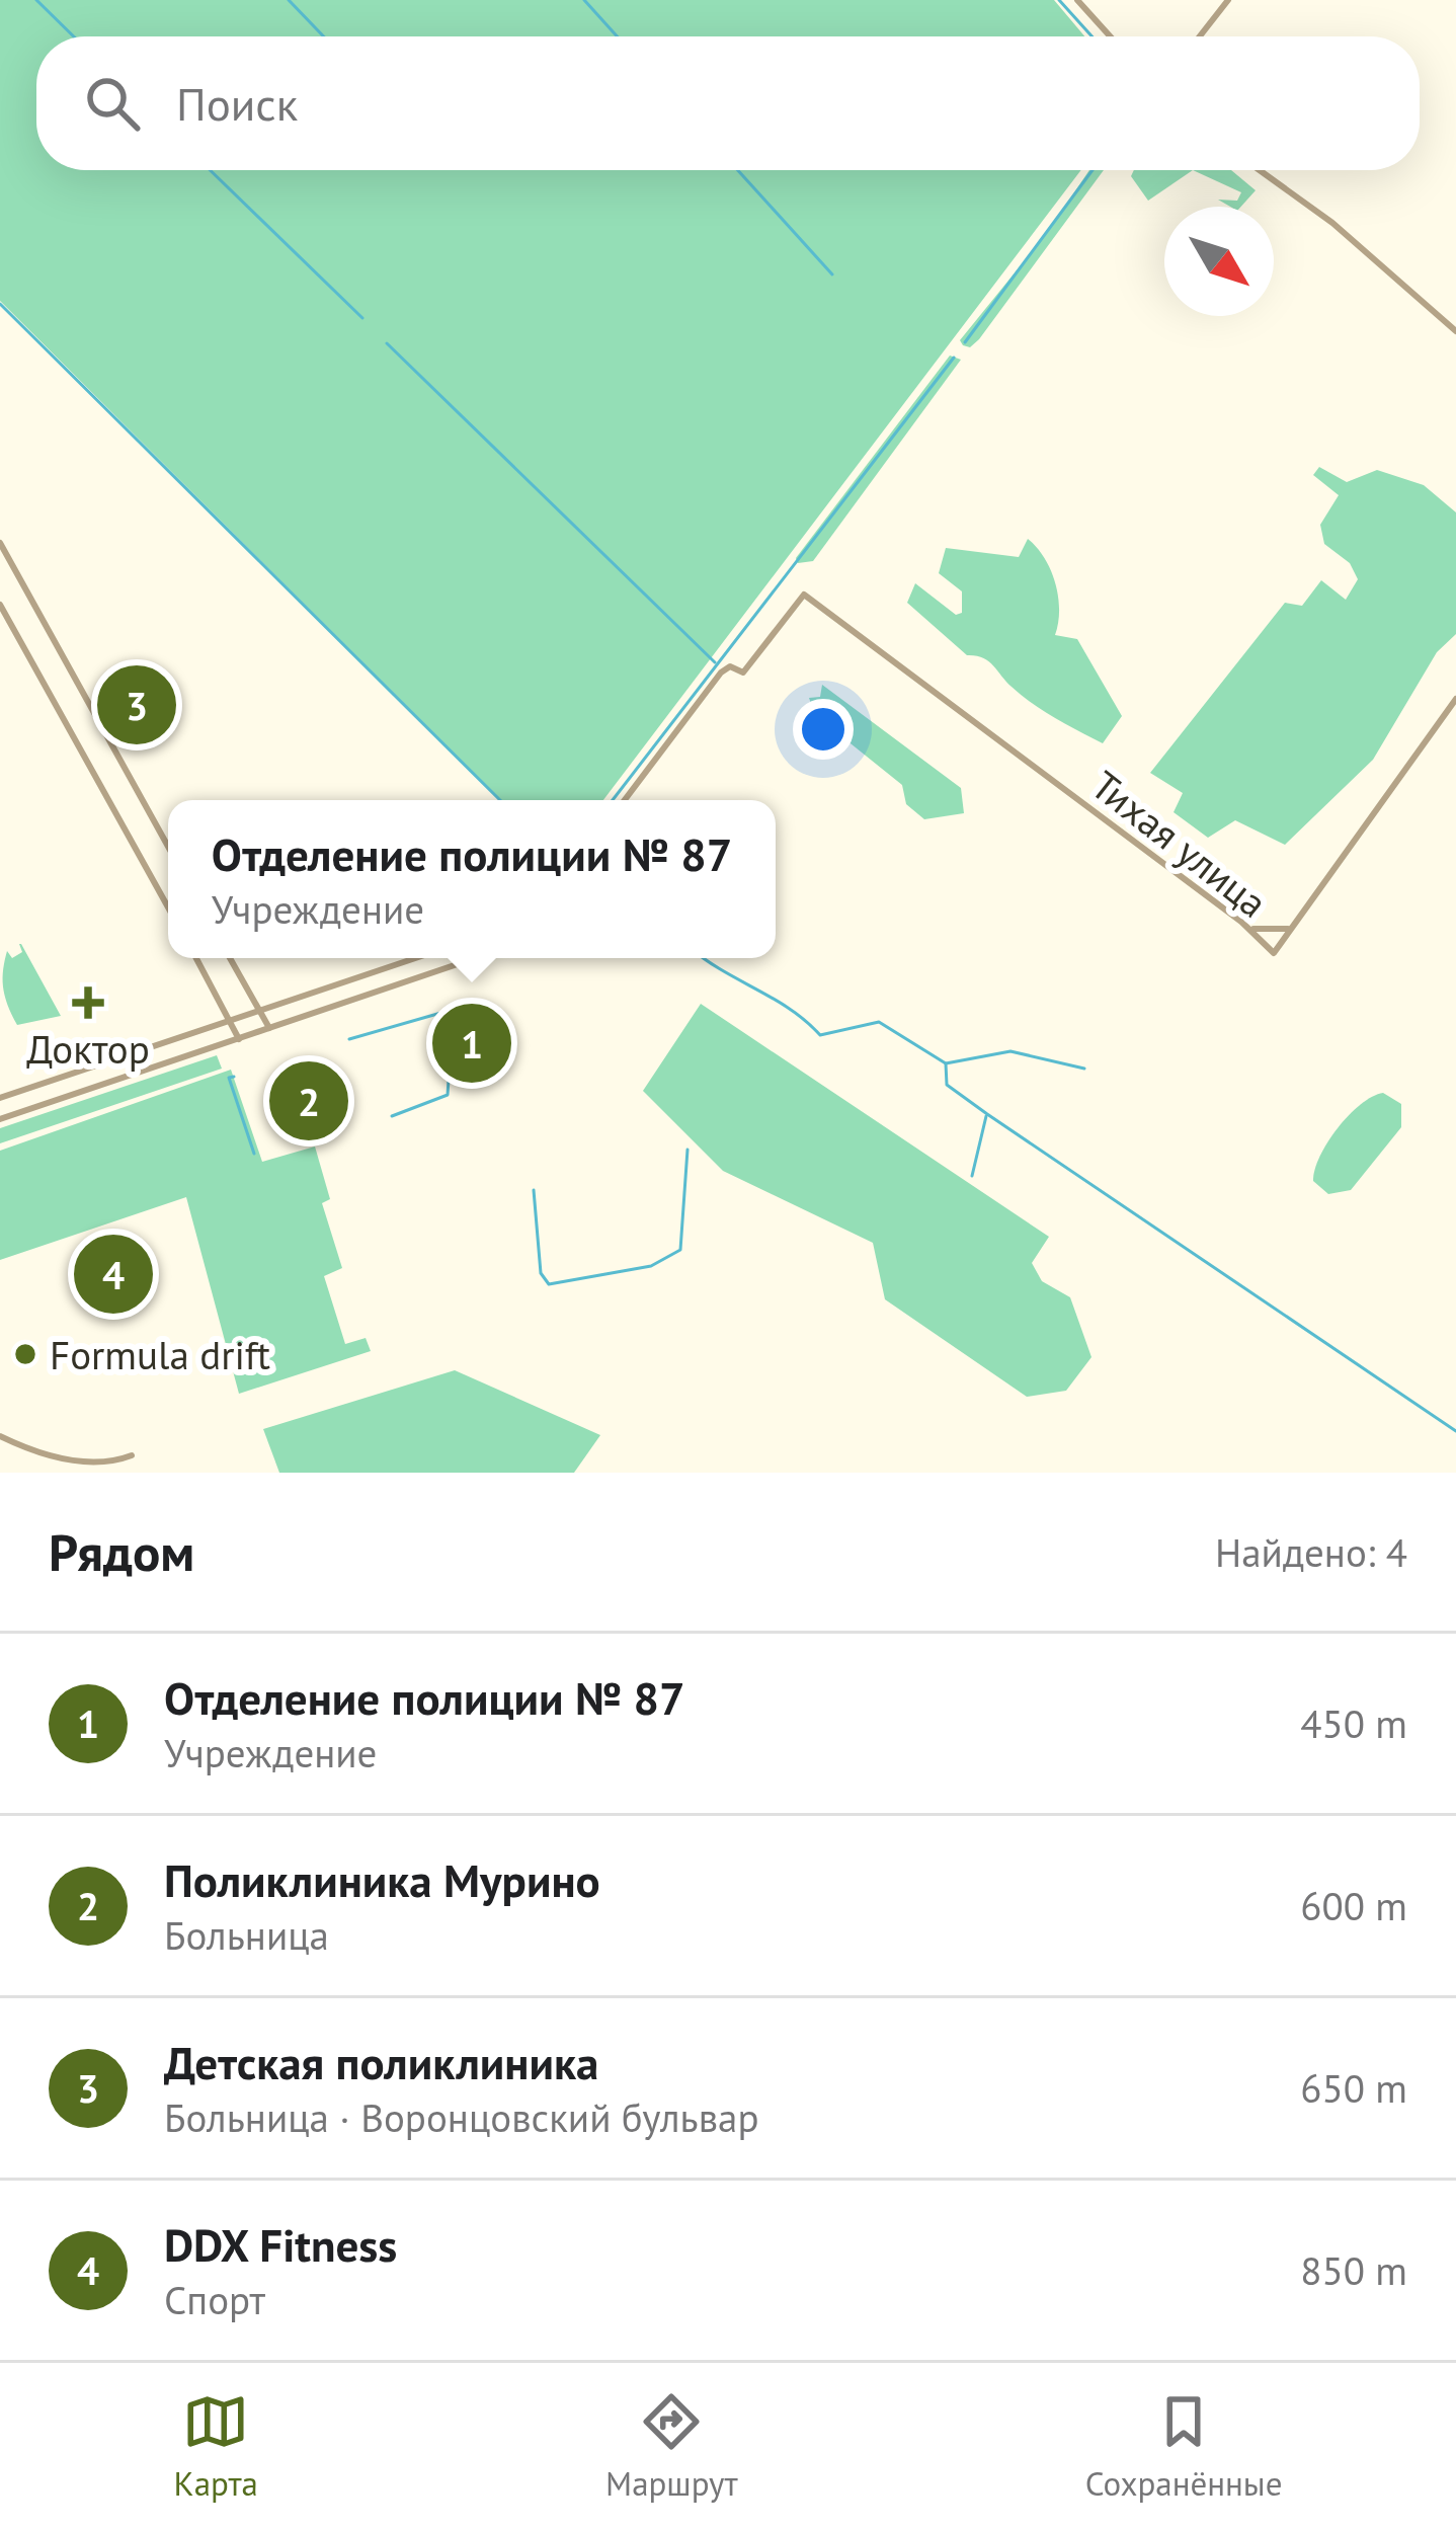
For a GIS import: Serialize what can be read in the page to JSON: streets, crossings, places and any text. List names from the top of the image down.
{
  "streets": {
    "street": ["Тихая улица"]
  },
  "places": {
    "health": ["Доктор"],
    "other": ["Formula drift"]
  },
  "north": "bottom right",
  "page": {
    "search": "Поиск",
    "pins": [
      "3",
      "1",
      "2",
      "4"
    ],
    "popup": ["Отделение полиции № 87", "Учреждение"],
    "heading": ["Рядом", "Найдено: 4"],
    "list": [
      {
        "mark": "1",
        "name": "Отделение полиции № 87",
        "note": "Учреждение",
        "value": "450 m"
      },
      {
        "mark": "2",
        "name": "Поликлиника Мурино",
        "note": "Больница",
        "value": "600 m"
      },
      {
        "mark": "3",
        "name": "Детская поликлиника",
        "note": "Больница · Воронцовский бульвар",
        "value": "650 m"
      },
      {
        "mark": "4",
        "name": "DDX Fitness",
        "note": "Спорт",
        "value": "850 m"
      }
    ],
    "nav": ["Карта", "Маршрут", "Сохранённые"]
  }
}
